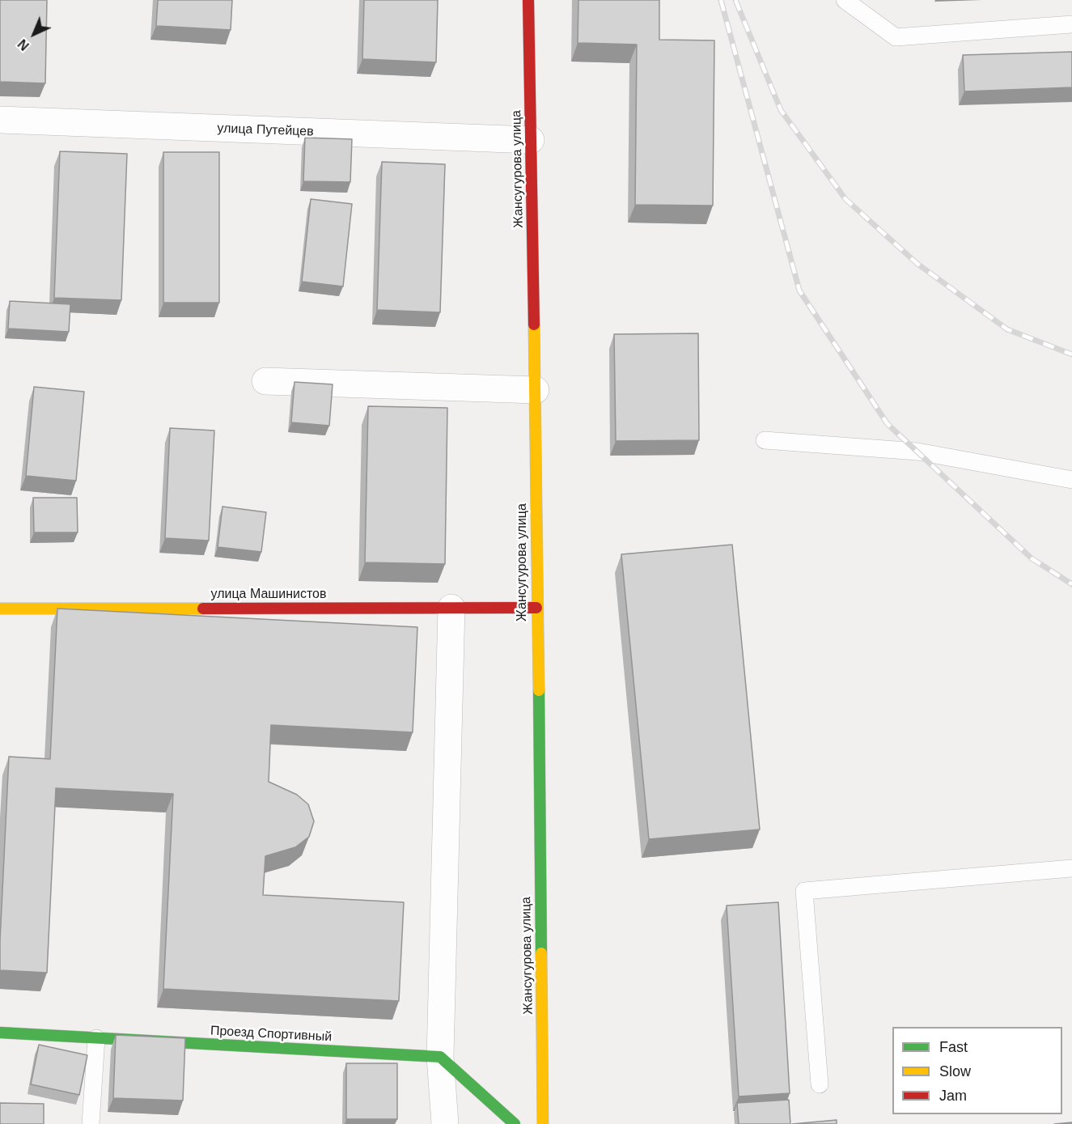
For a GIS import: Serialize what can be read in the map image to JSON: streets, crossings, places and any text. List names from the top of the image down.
{
  "streets": {
    "street": [
      "улица Путейцев",
      "Жансугурова улица",
      "улица Машинистов",
      "Проезд Спортивный"
    ]
  },
  "crossings": [
    ["улица Путейцев", "Жансугурова улица"],
    ["Жансугурова улица", "улица Машинистов"]
  ],
  "legend": ["Fast", "Slow", "Jam"],
  "north": "bottom left"
}
